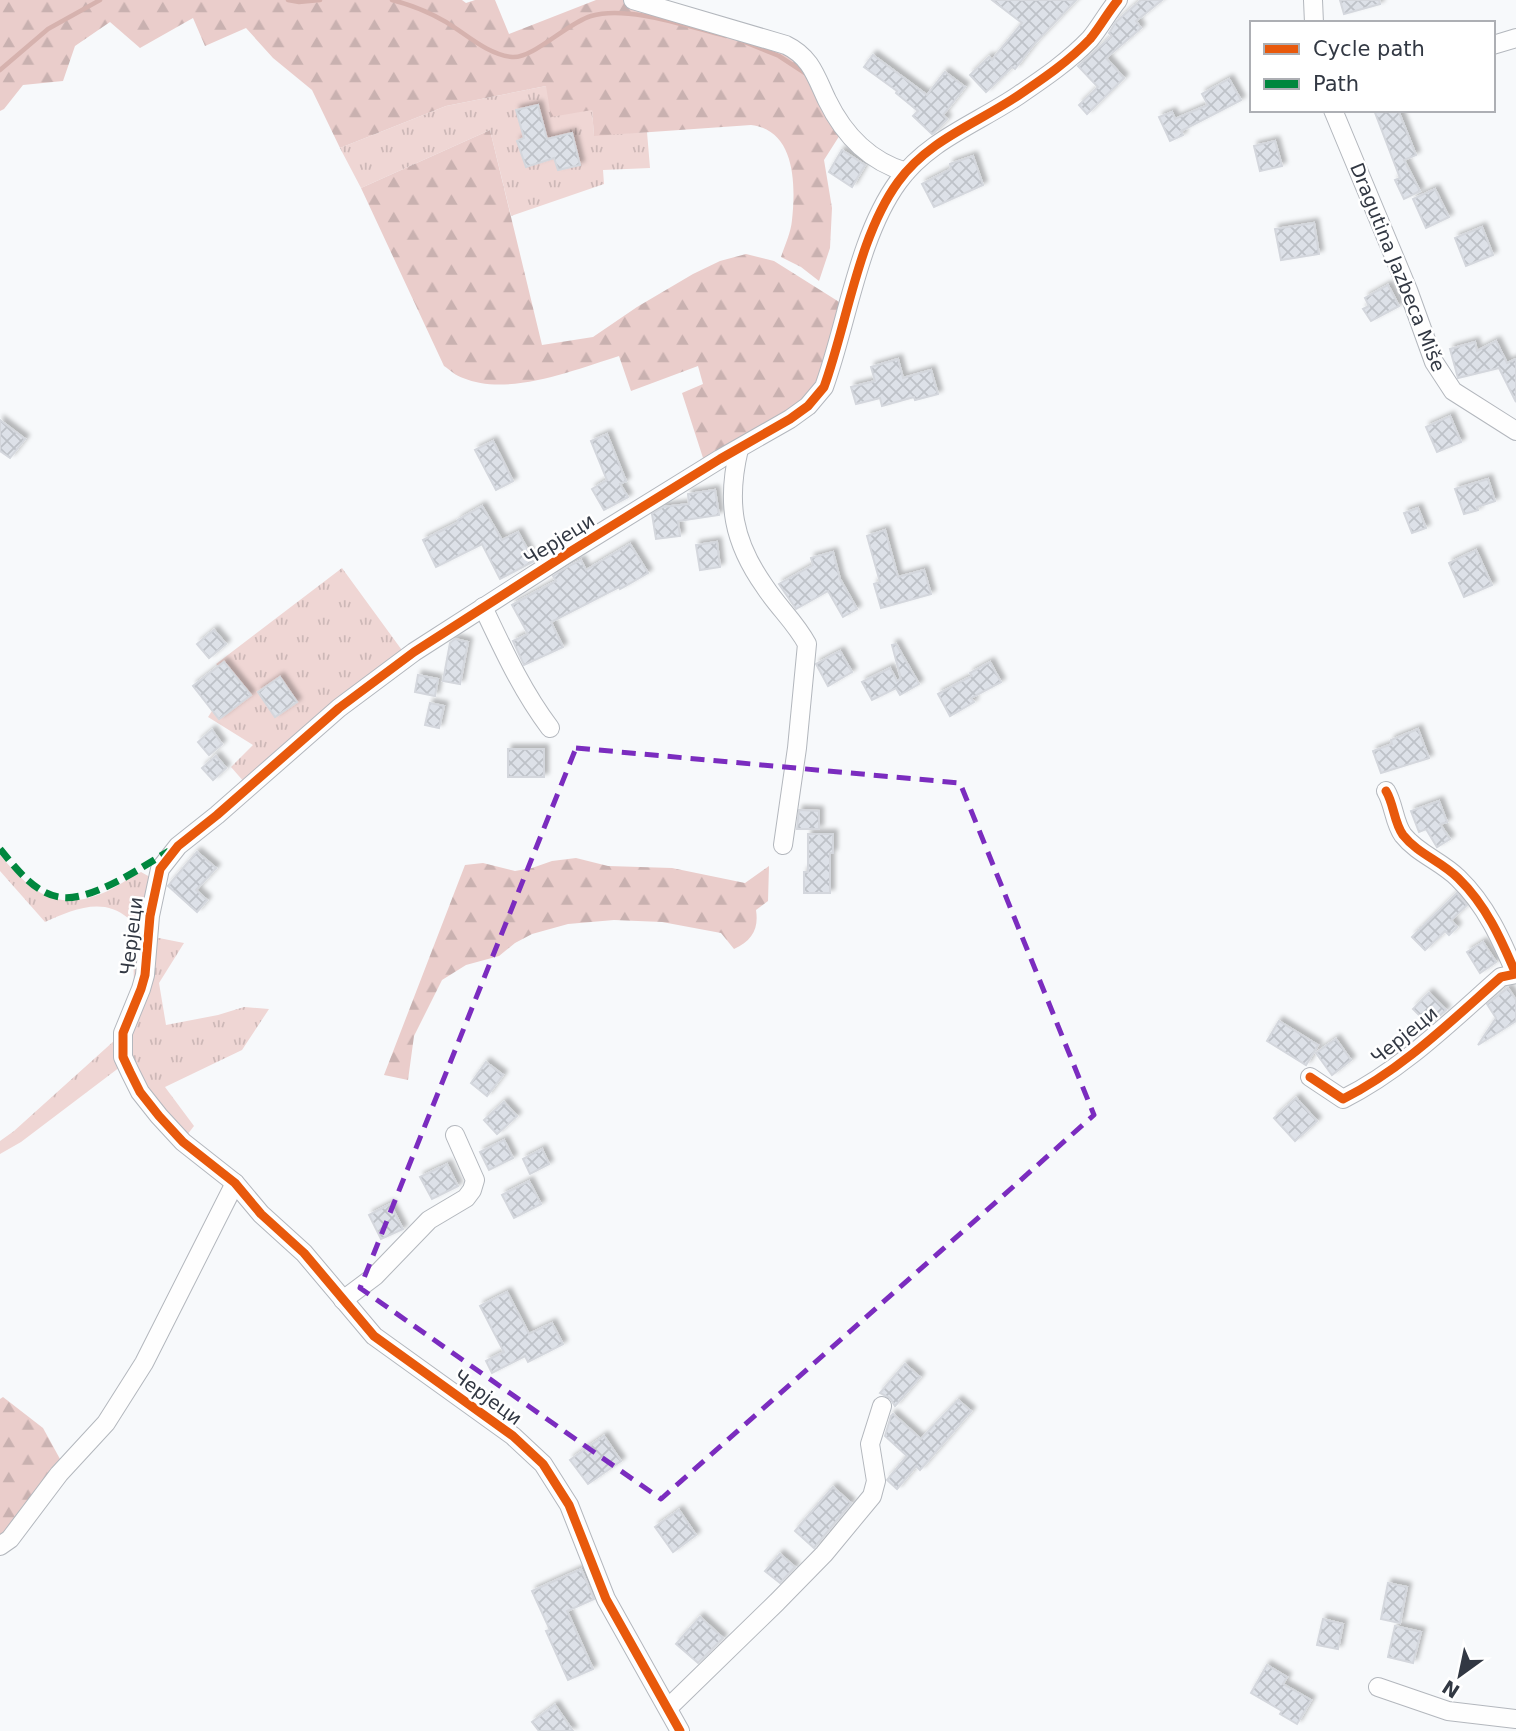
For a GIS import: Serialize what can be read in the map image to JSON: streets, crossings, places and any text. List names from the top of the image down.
{
  "streets": {
    "street": ["Dragutina Jazbeca Miše", "Черјеци"]
  },
  "legend": ["Cycle path", "Path"],
  "north": "bottom left"
}
